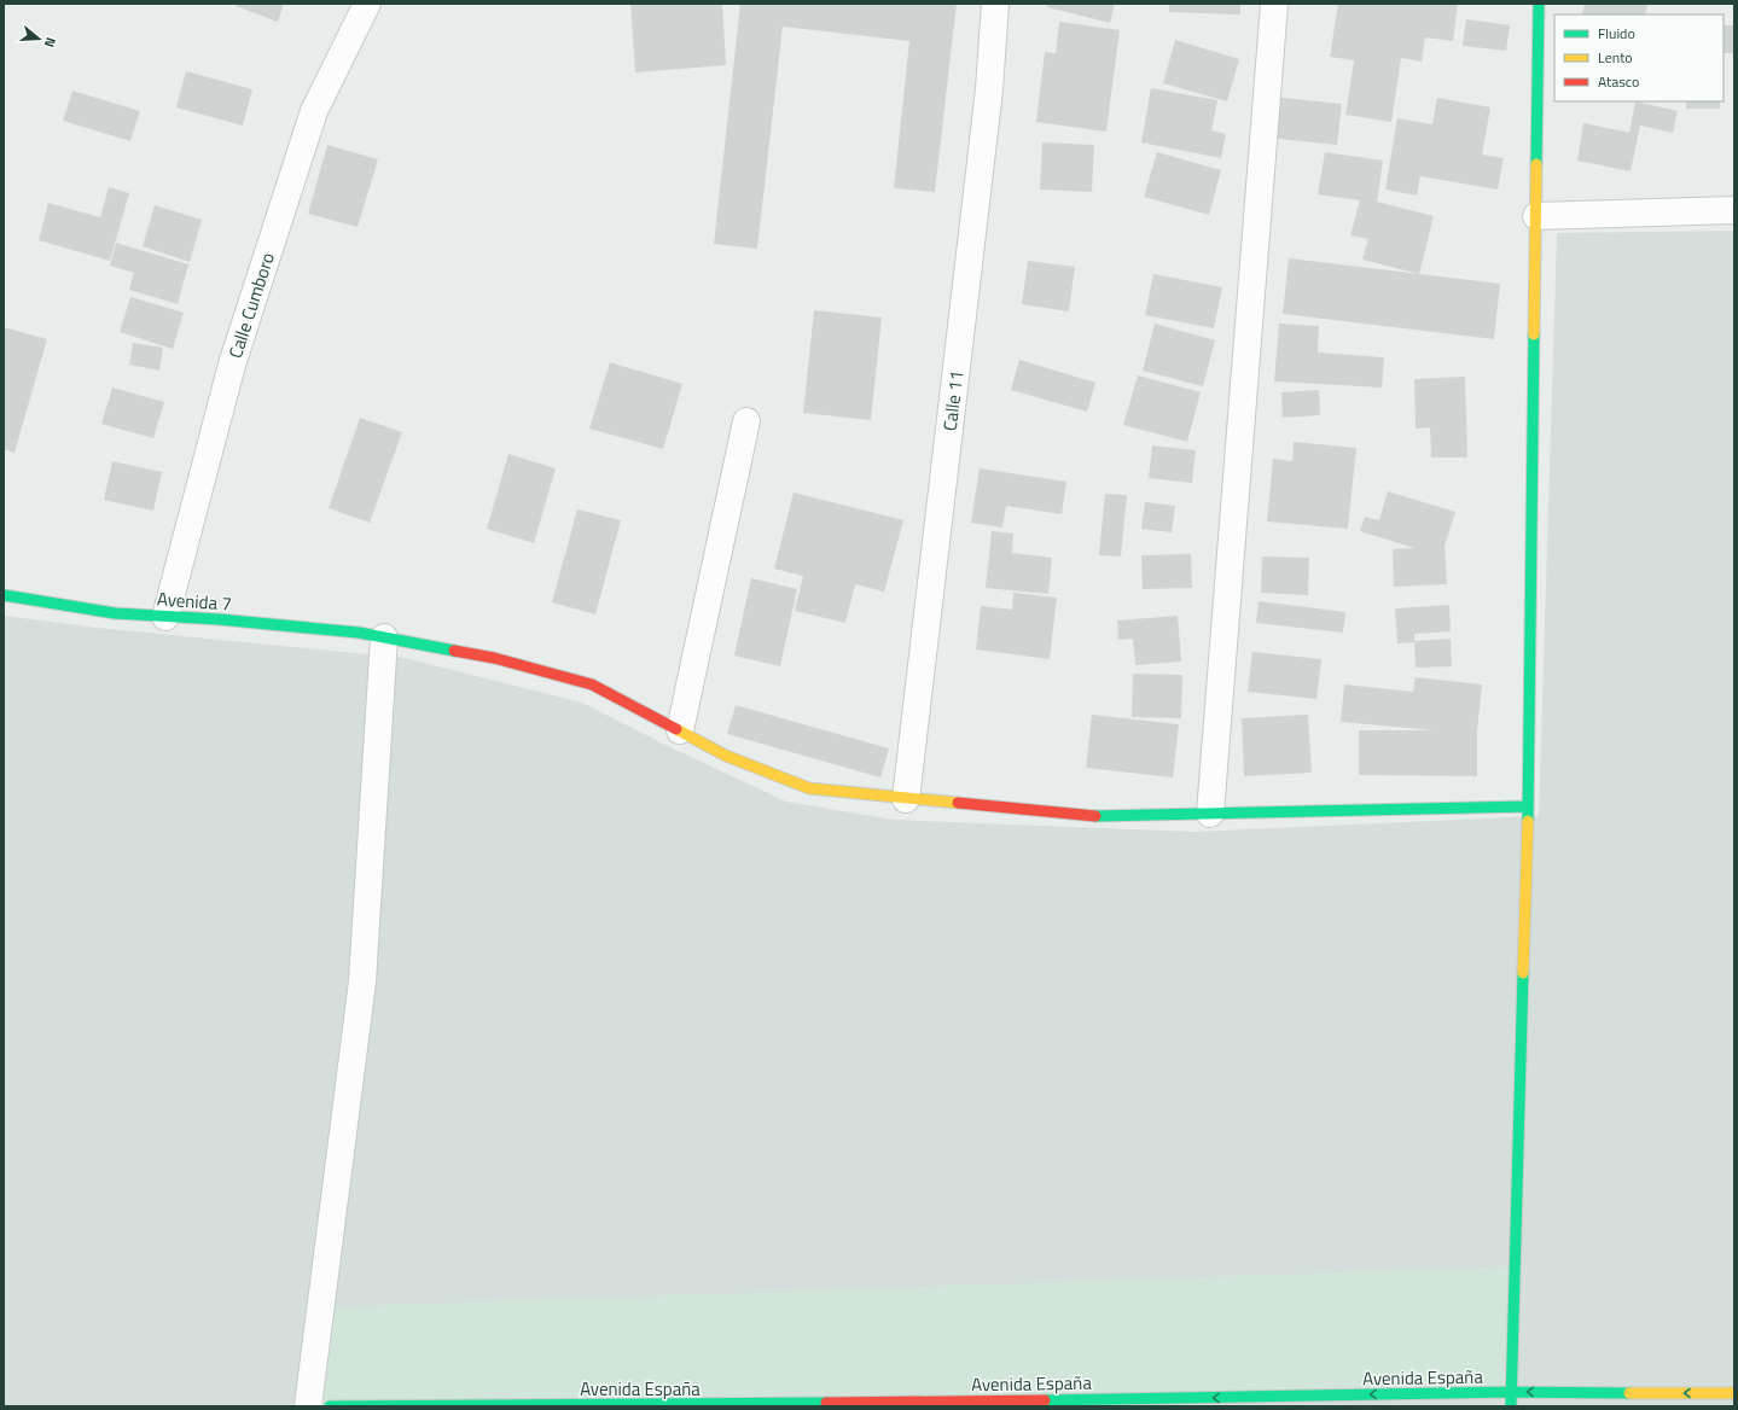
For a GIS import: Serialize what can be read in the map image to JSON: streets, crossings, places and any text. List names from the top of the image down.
{
  "streets": {
    "main road": ["Avenida 7", "Avenida España"],
    "street": ["Calle Cumboro", "Calle 11"]
  },
  "crossings": [
    ["Calle Cumboro", "Avenida 7"],
    ["Calle 11", "Avenida 7"]
  ],
  "one_way": ["Avenida España"],
  "legend": ["Fluido", "Lento", "Atasco"],
  "north": "right"
}
